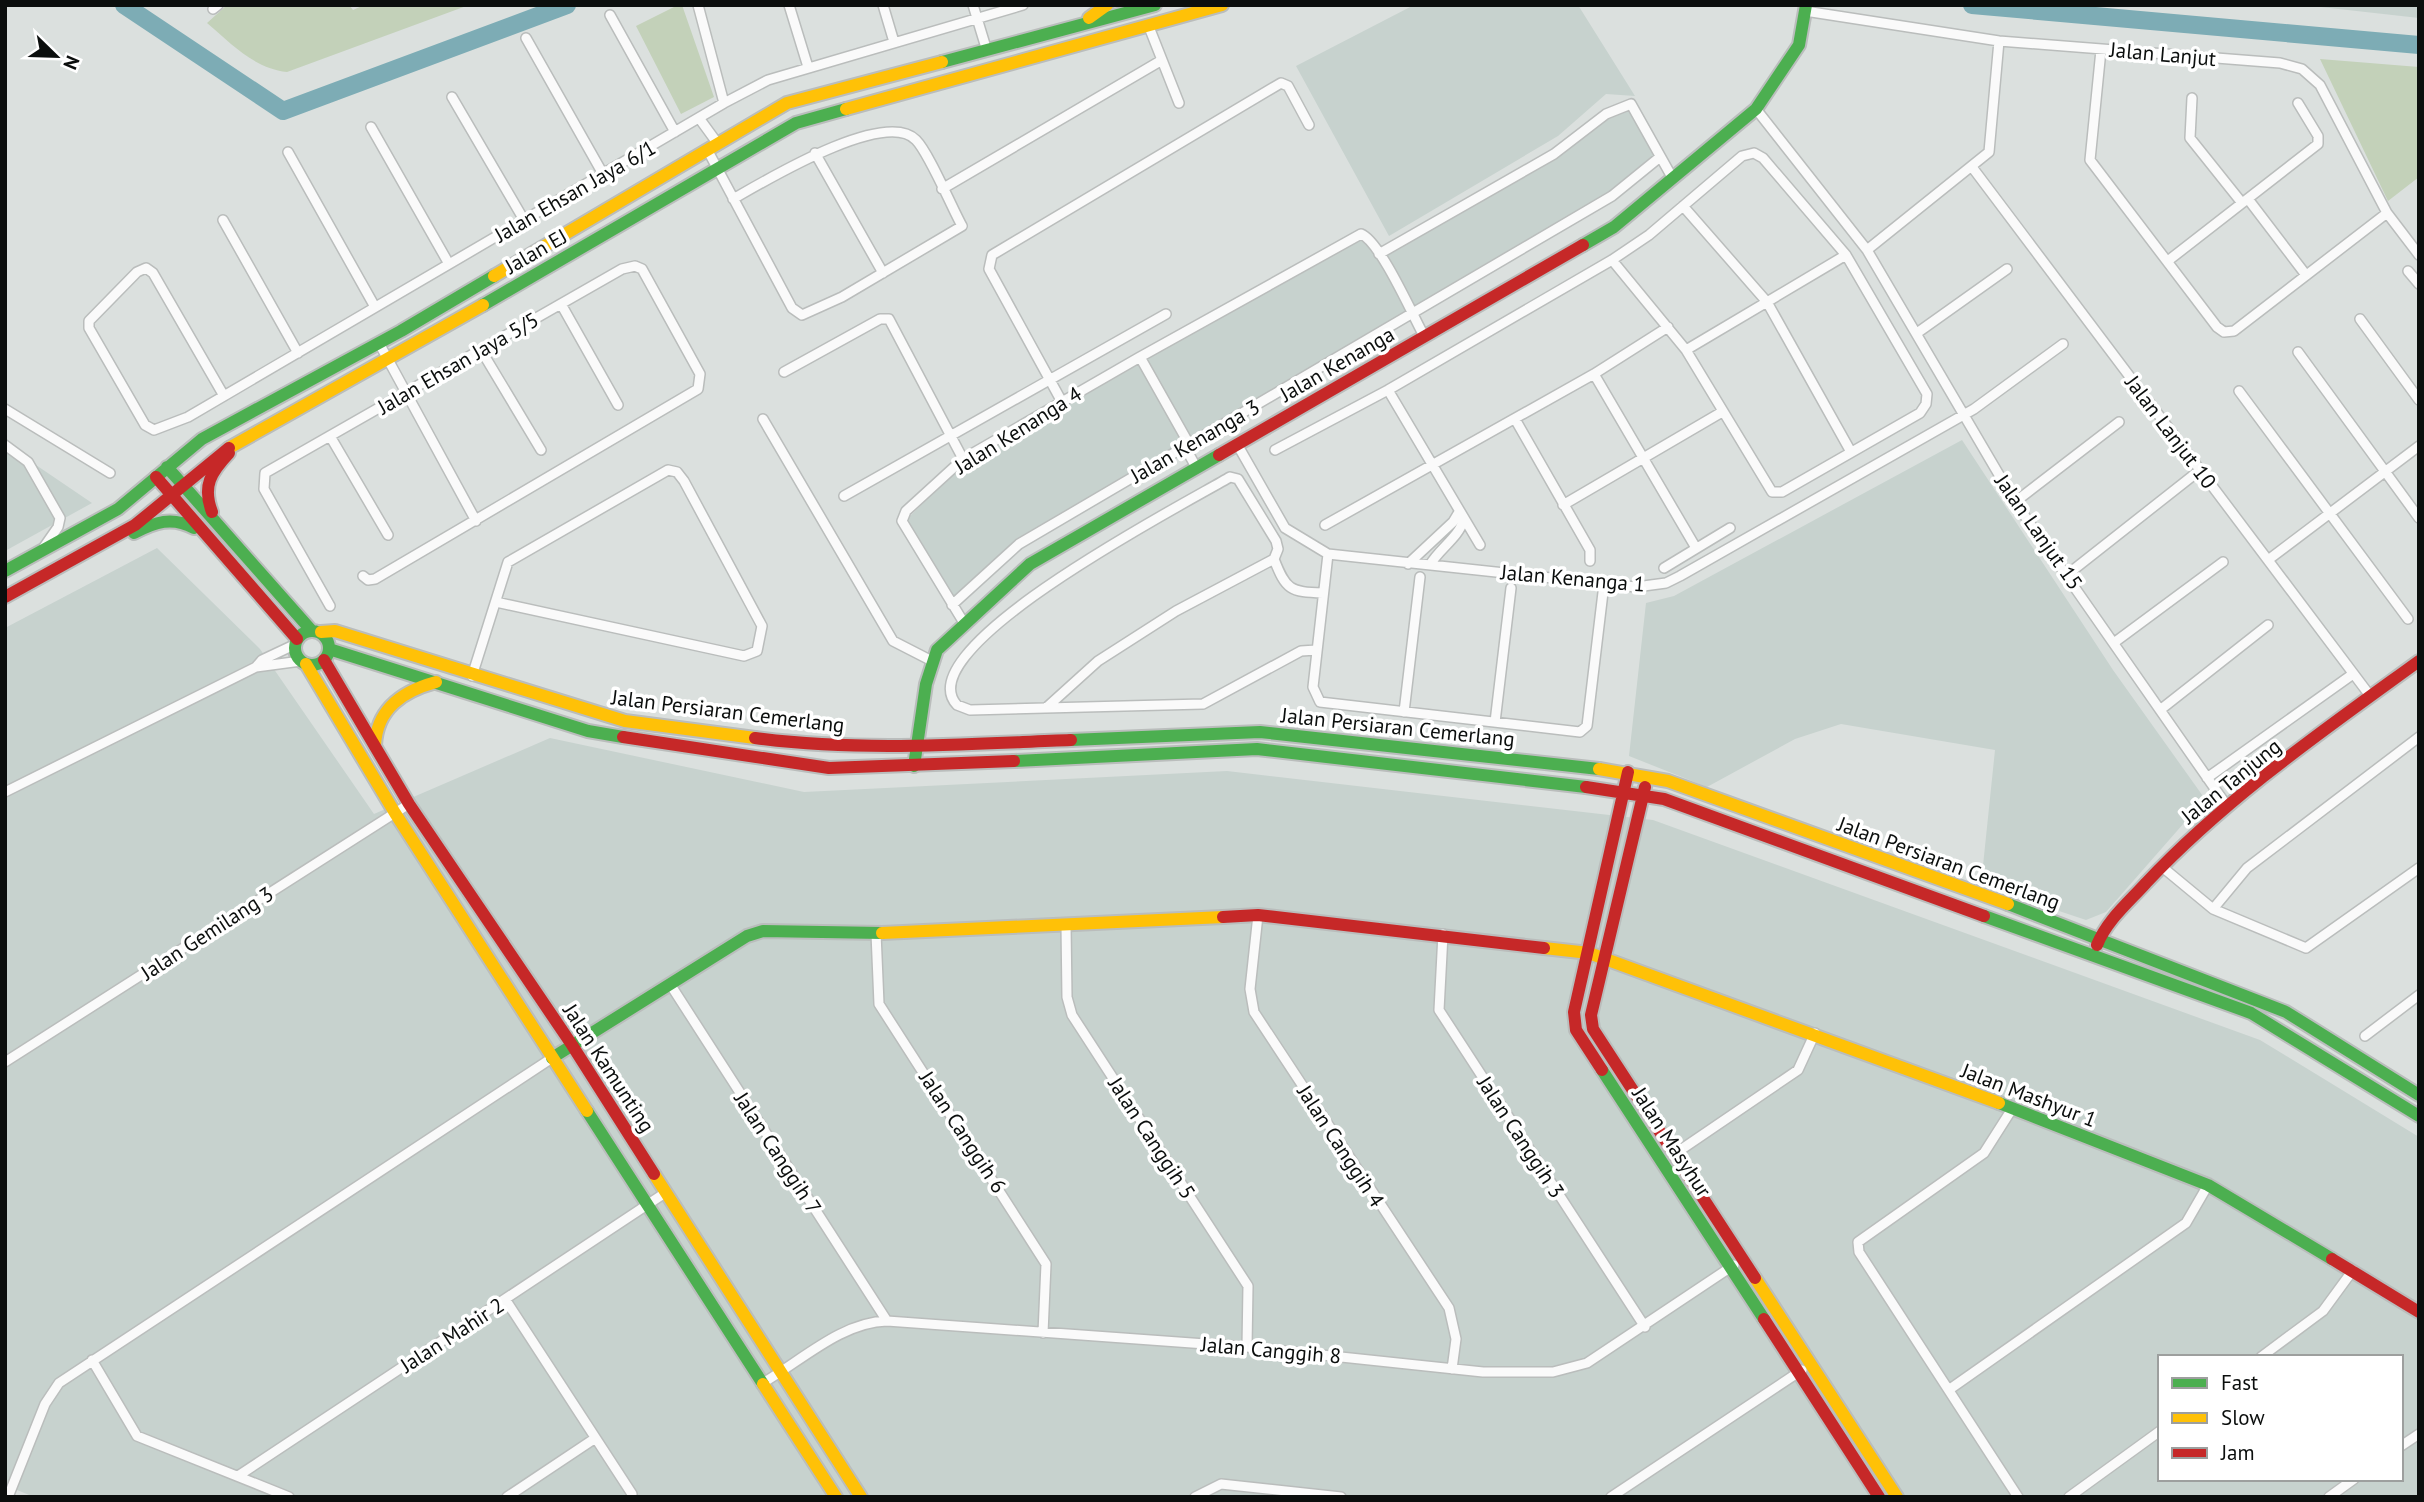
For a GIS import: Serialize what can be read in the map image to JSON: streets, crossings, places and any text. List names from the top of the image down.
{
  "streets": {
    "main road": [
      "Jalan EJ",
      "Jalan Kenanga",
      "Jalan Persiaran Cemerlang",
      "Jalan Tanjung",
      "Jalan Kamunting",
      "Jalan Mashyur 1",
      "Jalan Masyhur"
    ],
    "street": [
      "Jalan Lanjut",
      "Jalan Ehsan Jaya 6/1",
      "Jalan Ehsan Jaya 5/5",
      "Jalan Kenanga 4",
      "Jalan Lanjut 10",
      "Jalan Kenanga 3",
      "Jalan Lanjut 15",
      "Jalan Kenanga 1",
      "Jalan Gemilang 3",
      "Jalan Canggih 6",
      "Jalan Canggih 3",
      "Jalan Canggih 5",
      "Jalan Canggih 4",
      "Jalan Canggih 7",
      "Jalan Mahir 2",
      "Jalan Canggih 8"
    ]
  },
  "crossings": [
    ["Jalan Lanjut", "Jalan Kenanga"],
    ["Jalan Kenanga", "Jalan Kenanga 4"],
    ["Jalan Kenanga", "Jalan Lanjut 15"],
    ["Jalan Kenanga", "Jalan Kenanga 1"],
    ["Jalan Kenanga", "Jalan Persiaran Cemerlang"],
    ["Jalan Kenanga 4", "Jalan Kenanga 3"],
    ["Jalan Lanjut 10", "Jalan Tanjung"],
    ["Jalan Lanjut 15", "Jalan Kenanga 1"],
    ["Jalan Lanjut 15", "Jalan Tanjung"],
    ["Jalan Persiaran Cemerlang", "Jalan Tanjung"],
    ["Jalan Persiaran Cemerlang", "Jalan Kamunting"],
    ["Jalan Persiaran Cemerlang", "Jalan Masyhur"],
    ["Jalan Gemilang 3", "Jalan Kamunting"],
    ["Jalan Kamunting", "Jalan Mashyur 1"],
    ["Jalan Kamunting", "Jalan Mahir 2"],
    ["Jalan Kamunting", "Jalan Canggih 8"],
    ["Jalan Mashyur 1", "Jalan Canggih 6"],
    ["Jalan Mashyur 1", "Jalan Canggih 3"],
    ["Jalan Mashyur 1", "Jalan Canggih 5"],
    ["Jalan Mashyur 1", "Jalan Masyhur"],
    ["Jalan Mashyur 1", "Jalan Canggih 4"],
    ["Jalan Mashyur 1", "Jalan Canggih 7"],
    ["Jalan Canggih 6", "Jalan Canggih 8"],
    ["Jalan Canggih 3", "Jalan Canggih 8"],
    ["Jalan Canggih 5", "Jalan Canggih 8"],
    ["Jalan Masyhur", "Jalan Canggih 8"],
    ["Jalan Canggih 4", "Jalan Canggih 8"],
    ["Jalan Canggih 7", "Jalan Canggih 8"]
  ],
  "legend": ["Fast", "Slow", "Jam"],
  "north": "bottom right"
}
